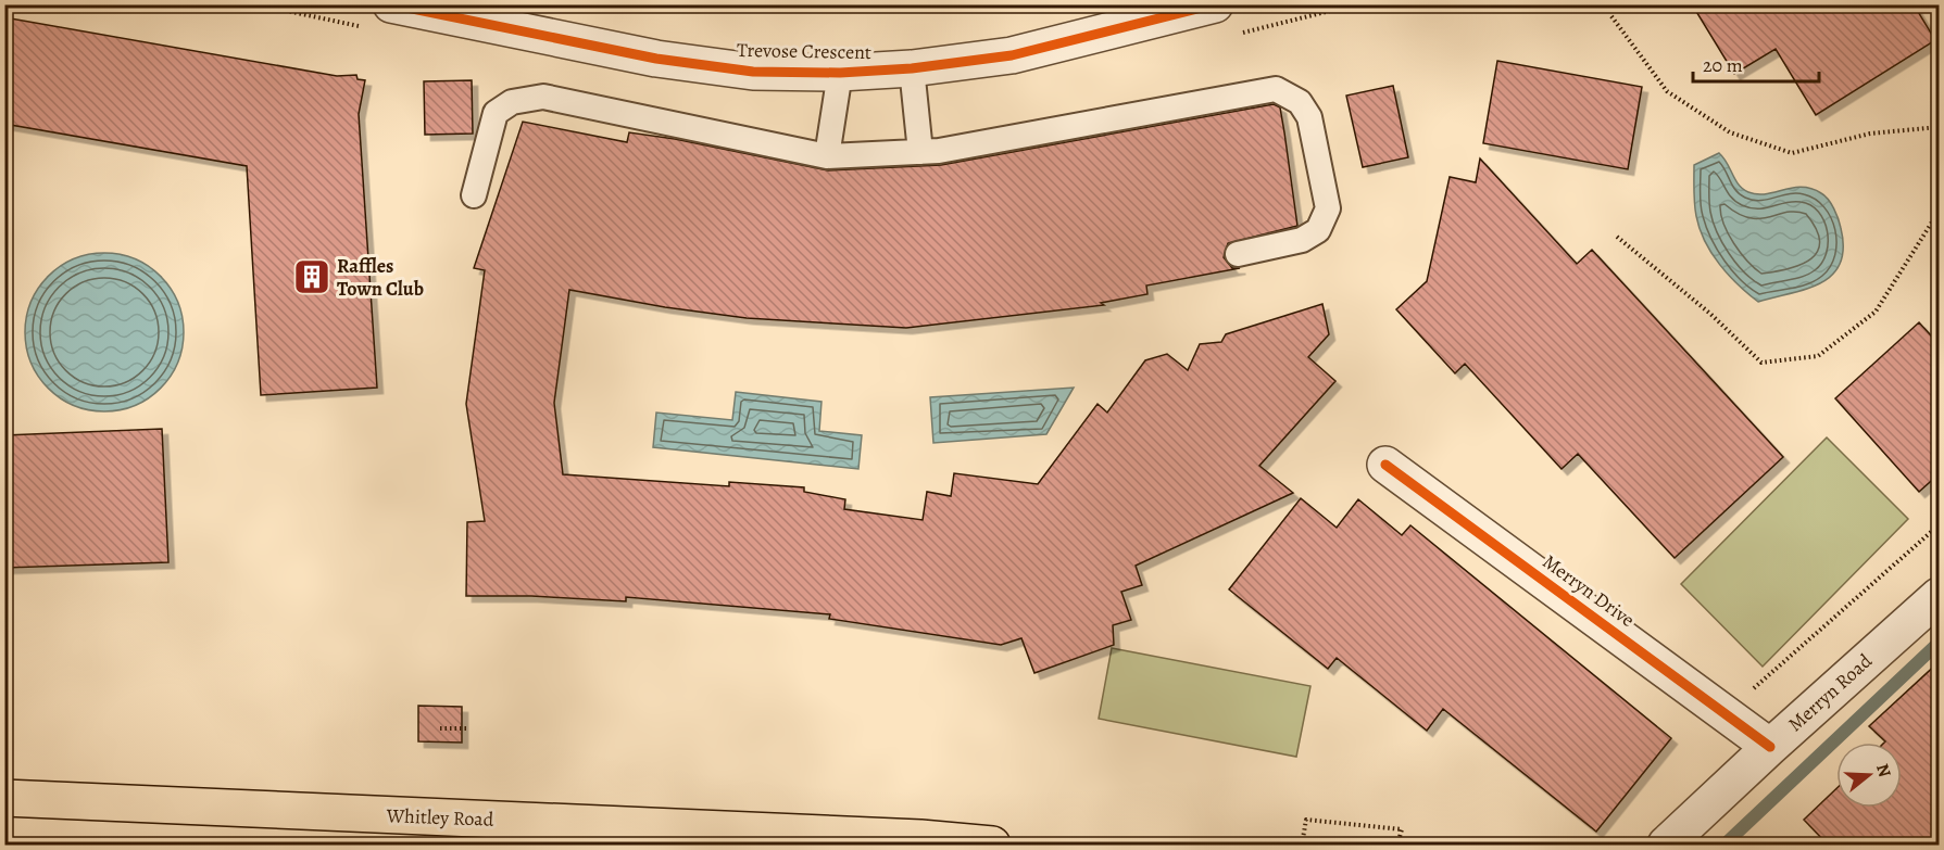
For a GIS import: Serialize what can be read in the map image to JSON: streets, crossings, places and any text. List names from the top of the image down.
{
  "streets": {
    "main road": ["Whitley Road"],
    "street": ["Trevose Crescent", "Merryn Drive", "Merryn Road"]
  },
  "crossings": [
    ["Merryn Drive", "Merryn Road"]
  ],
  "places": {
    "building": ["Raffles Town Club"]
  },
  "scale_bar": "20 m",
  "north": "right"
}
